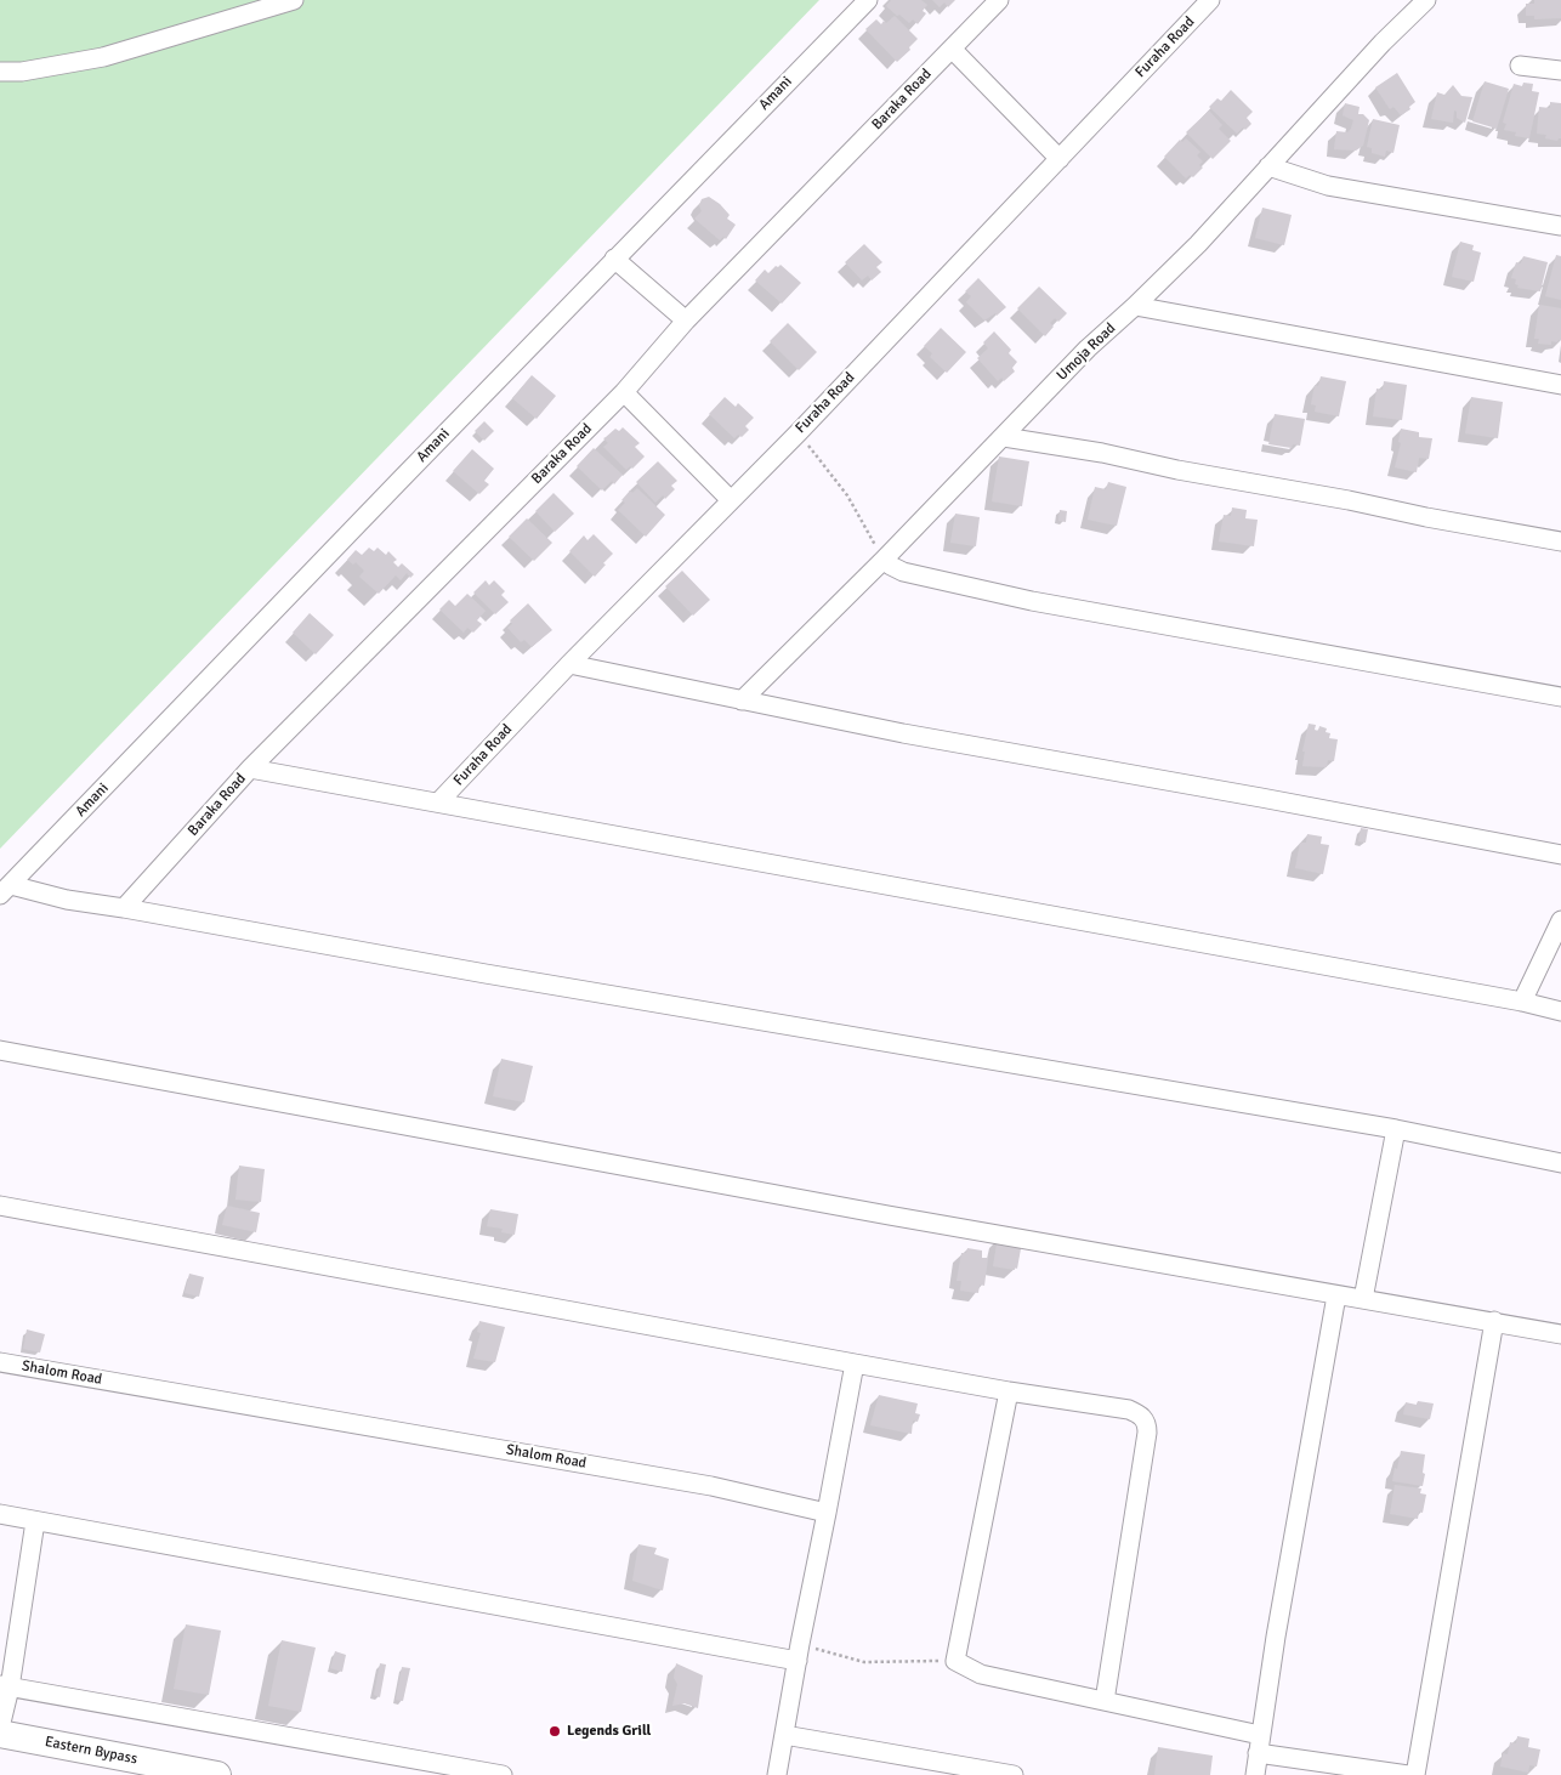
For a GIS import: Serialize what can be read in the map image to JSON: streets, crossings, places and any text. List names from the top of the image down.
{
  "streets": {
    "main road": ["Eastern Bypass"],
    "street": [
      "Furaha Road",
      "Amani",
      "Baraka Road",
      "Umoja Road",
      "Shalom Road"
    ]
  },
  "places": ["Legends Grill"]
}
